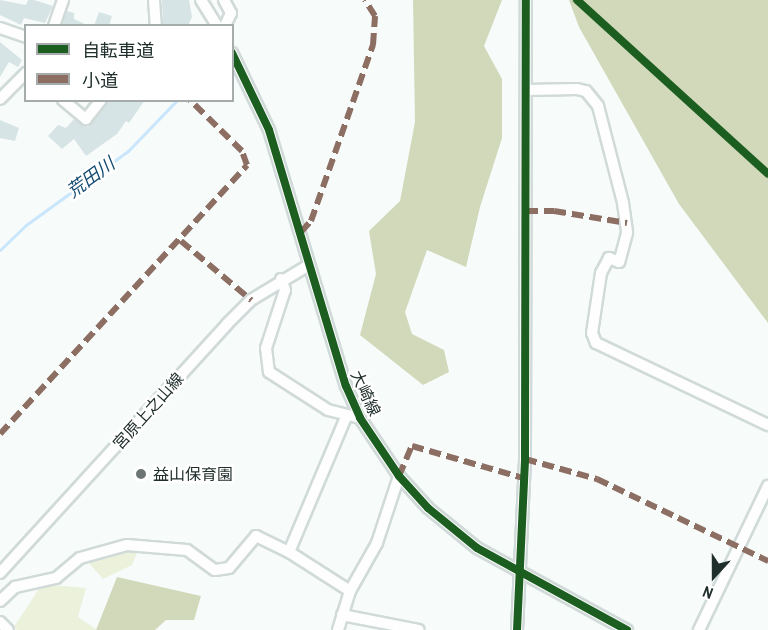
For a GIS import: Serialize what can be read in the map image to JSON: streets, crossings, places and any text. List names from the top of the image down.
{
  "streets": {
    "street": ["大崎線", "宮原上之山線"]
  },
  "crossings": [
    ["大崎線", "宮原上之山線"]
  ],
  "water": ["荒田川"],
  "places": ["益山保育園"],
  "legend": ["自転車道", "小道"],
  "north": "bottom"
}
